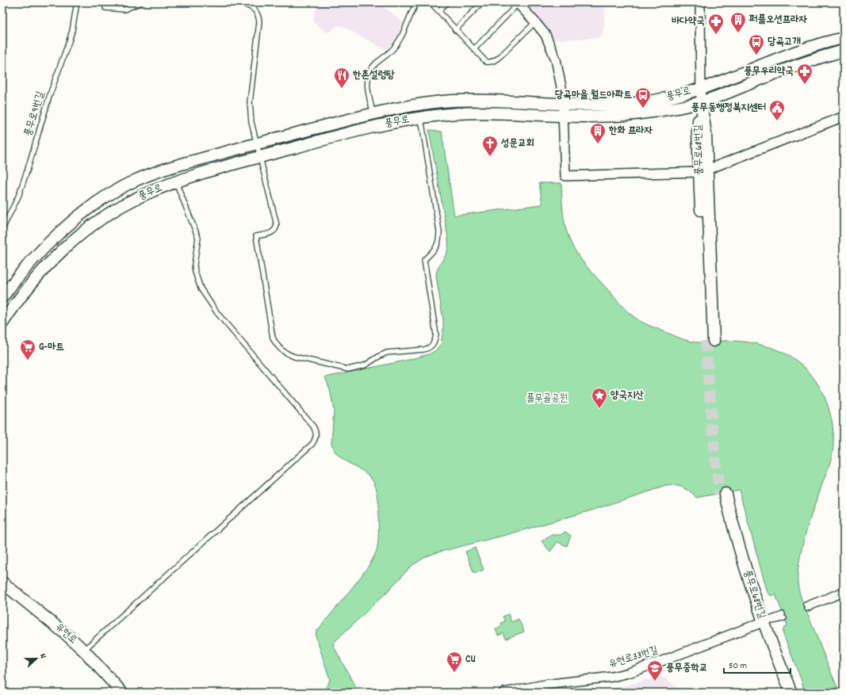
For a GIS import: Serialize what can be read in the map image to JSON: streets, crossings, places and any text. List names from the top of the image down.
{
  "streets": {
    "street": [
      "풍무로",
      "풍무로68번길",
      "유현로",
      "유현로33번길"
    ],
    "lane": ["풍무로9번길"]
  },
  "crossings": [
    ["풍무로", "풍무로68번길"],
    ["풍무로68번길", "유현로33번길"]
  ],
  "parks": ["풀무골공원"],
  "places": {
    "building": ["퍼플오션프라자", "한화 프라자"],
    "pharmacy": ["바다약국", "풍무우리약국"],
    "bus stop": ["당곡고개", "당곡마을 월드아파트"],
    "restaurant": ["한촌설렁탕"],
    "public building": ["풍무동행정복지센터"],
    "church": ["성문교회"],
    "supermarket": ["G-마트", "CU"],
    "place": ["양국지산"],
    "school or university": ["풍무중학교"]
  },
  "scale_bar": "50 m",
  "north": "right"
}
